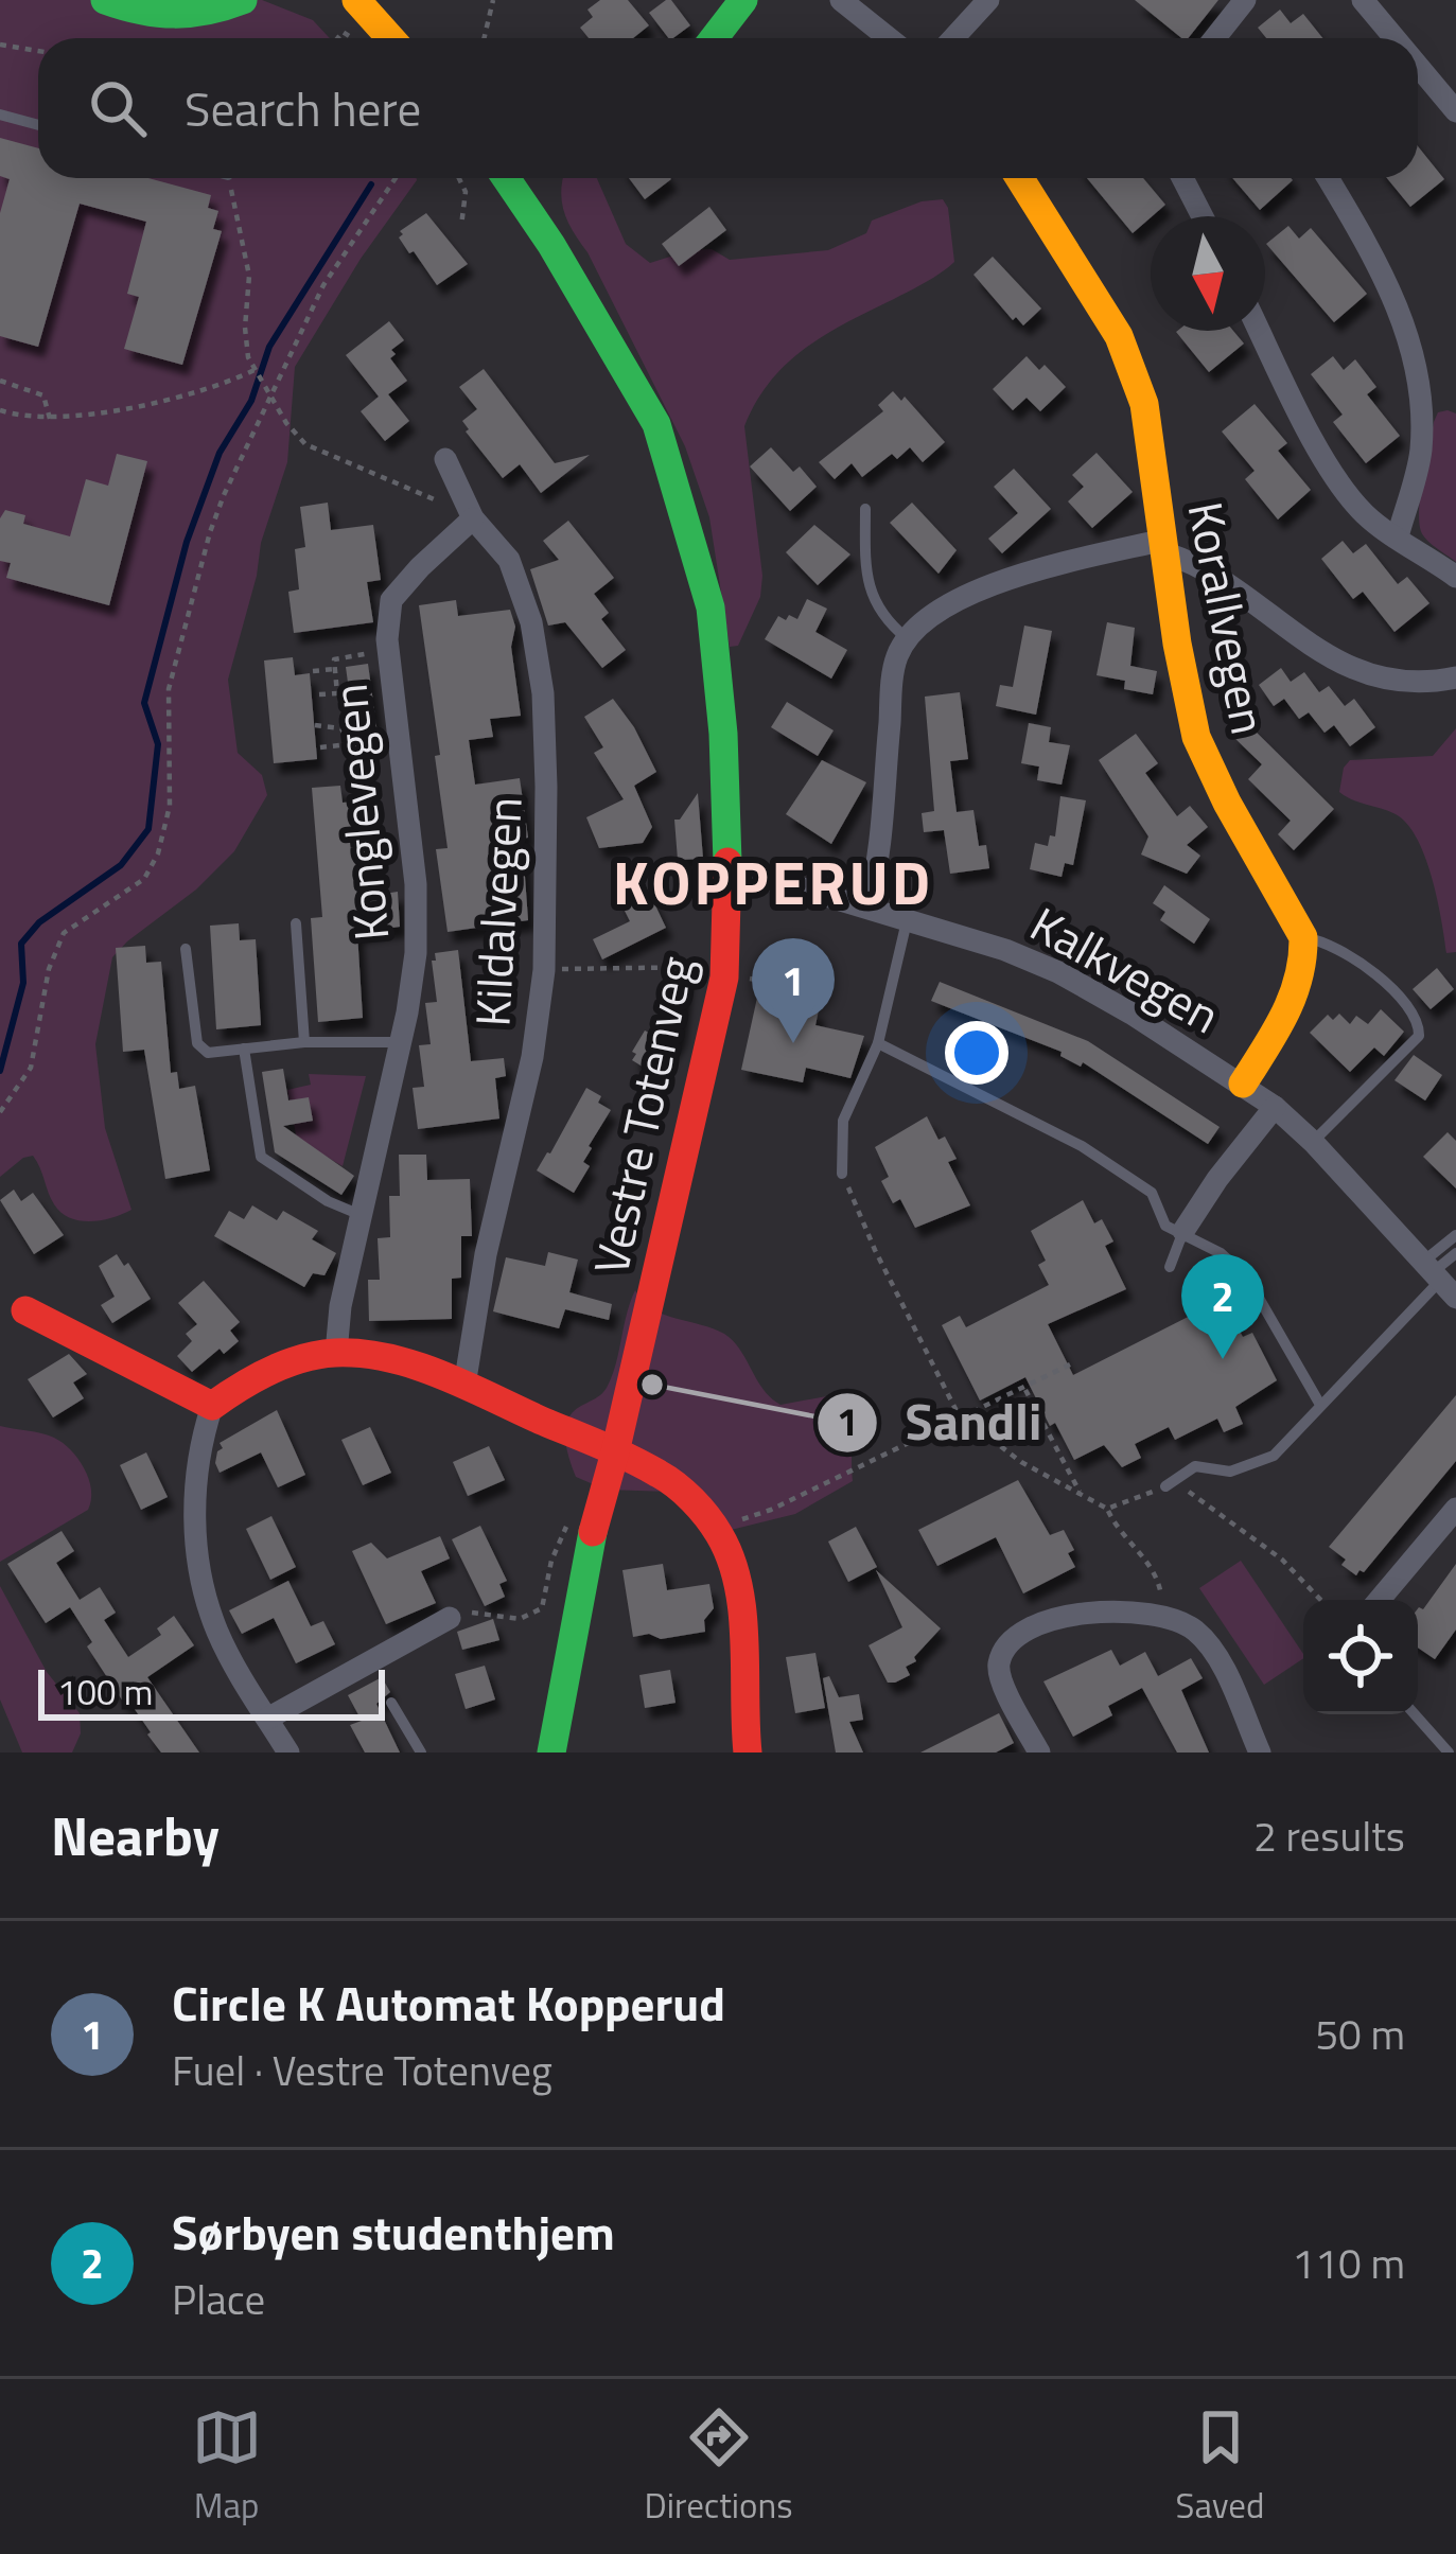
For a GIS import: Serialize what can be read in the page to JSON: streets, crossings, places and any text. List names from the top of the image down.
{
  "streets": {
    "street": [
      "Korallvegen",
      "Konglevegen",
      "Kildalvegen",
      "Kalkvegen",
      "Vestre Totenveg"
    ]
  },
  "crossings": [
    ["Konglevegen", "Kildalvegen"],
    ["Kalkvegen", "Vestre Totenveg"]
  ],
  "districts": ["KOPPERUD"],
  "places": ["Sandli"],
  "scale_bar": "100 m",
  "north": "bottom",
  "page": {
    "search": "Search here",
    "pins": ["1", "2"],
    "scale": "100 m",
    "heading": ["Nearby", "2 results"],
    "list": [
      {
        "mark": "1",
        "name": "Circle K Automat Kopperud",
        "note": "Fuel · Vestre Totenveg",
        "value": "50 m"
      },
      {
        "mark": "2",
        "name": "Sørbyen studenthjem",
        "note": "Place",
        "value": "110 m"
      }
    ],
    "nav": ["Map", "Directions", "Saved"]
  }
}
